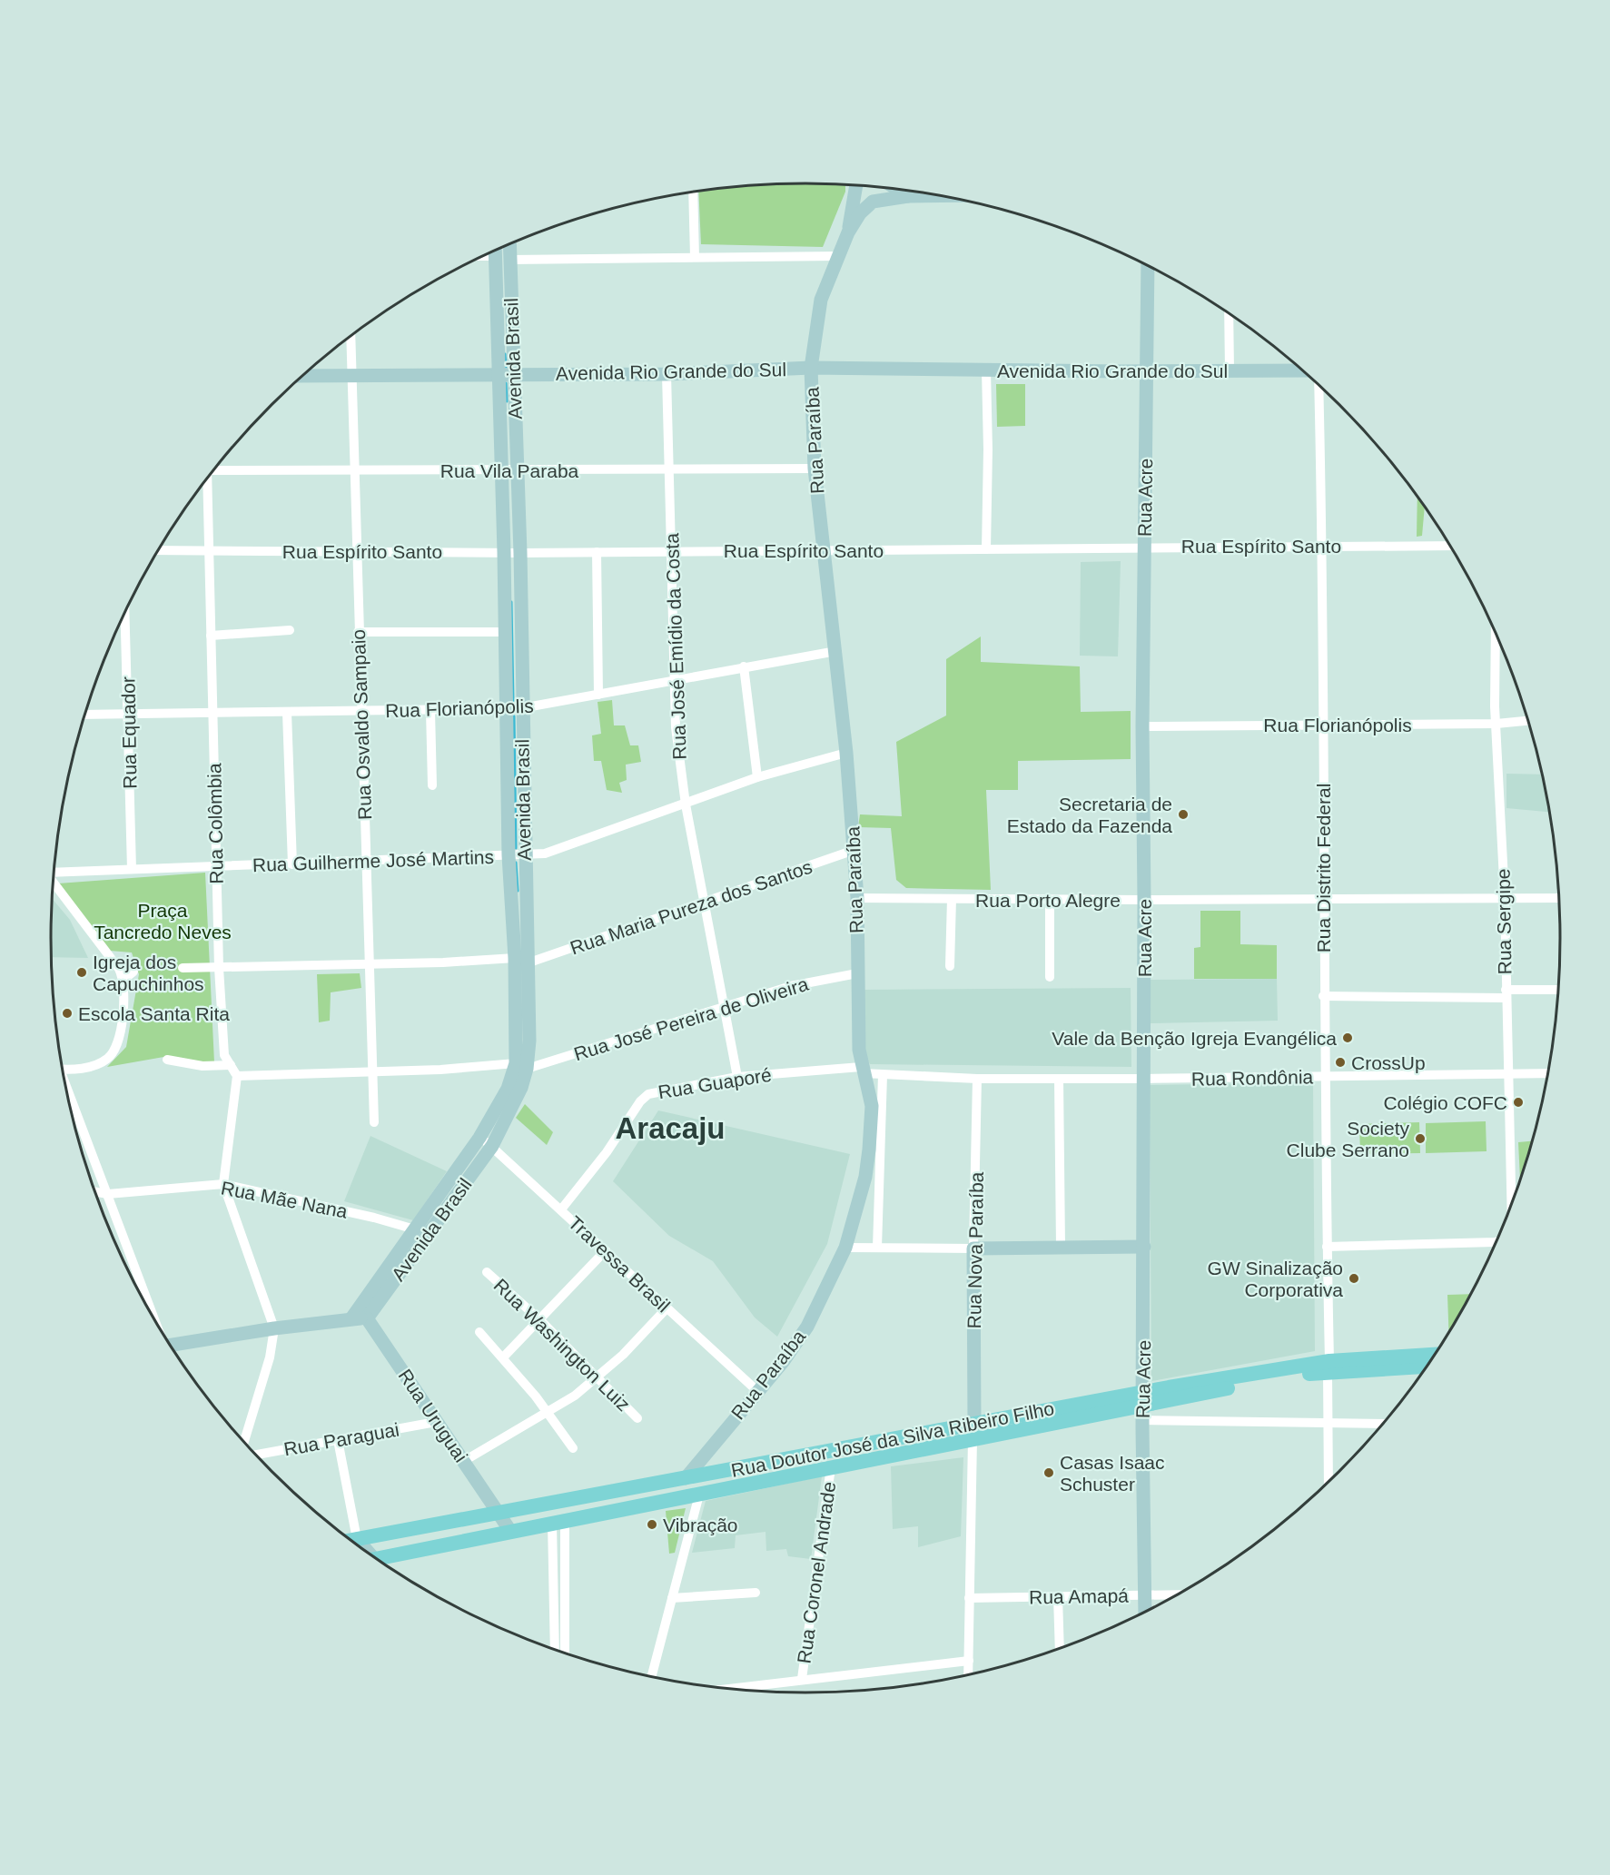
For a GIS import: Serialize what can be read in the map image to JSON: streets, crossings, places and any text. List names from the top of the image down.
{
  "streets": {
    "main road": ["Rua Doutor José da Silva Ribeiro Filho"],
    "street": [
      "Avenida Brasil",
      "Avenida Rio Grande do Sul",
      "Rua Paraíba",
      "Rua Vila Paraba",
      "Rua Acre",
      "Rua Espírito Santo",
      "Rua José Emídio da Costa",
      "Rua Florianópolis",
      "Rua Osvaldo Sampaio",
      "Rua Equador",
      "Rua Colômbia",
      "Rua Guilherme José Martins",
      "Rua Distrito Federal",
      "Rua Porto Alegre",
      "Rua Maria Pureza dos Santos",
      "Rua Sergipe",
      "Rua José Pereira de Oliveira",
      "Rua Rondônia",
      "Rua Guaporé",
      "Rua Mãe Nana",
      "Rua Nova Paraíba",
      "Travessa Brasil",
      "Rua Washington Luiz",
      "Rua Uruguai",
      "Rua Paraguai",
      "Rua Coronel Andrade",
      "Rua Amapá"
    ]
  },
  "crossings": [
    ["Avenida Brasil", "Avenida Rio Grande do Sul"],
    ["Avenida Brasil", "Rua Vila Paraba"],
    ["Avenida Brasil", "Rua Espírito Santo"],
    ["Avenida Brasil", "Rua Florianópolis"],
    ["Avenida Brasil", "Rua Guilherme José Martins"],
    ["Avenida Brasil", "Rua Maria Pureza dos Santos"],
    ["Avenida Brasil", "Rua José Pereira de Oliveira"],
    ["Avenida Brasil", "Rua Mãe Nana"],
    ["Avenida Brasil", "Travessa Brasil"],
    ["Avenida Brasil", "Rua Uruguai"],
    ["Avenida Rio Grande do Sul", "Rua Paraíba"],
    ["Avenida Rio Grande do Sul", "Rua Acre"],
    ["Avenida Rio Grande do Sul", "Rua José Emídio da Costa"],
    ["Avenida Rio Grande do Sul", "Rua Osvaldo Sampaio"],
    ["Rua Paraíba", "Rua Vila Paraba"],
    ["Rua Paraíba", "Rua Espírito Santo"],
    ["Rua Paraíba", "Rua Florianópolis"],
    ["Rua Paraíba", "Rua Guilherme José Martins"],
    ["Rua Paraíba", "Rua Porto Alegre"],
    ["Rua Paraíba", "Rua Maria Pureza dos Santos"],
    ["Rua Paraíba", "Rua José Pereira de Oliveira"],
    ["Rua Paraíba", "Rua Guaporé"],
    ["Rua Paraíba", "Travessa Brasil"],
    ["Rua Paraíba", "Rua Doutor José da Silva Ribeiro Filho"],
    ["Rua Vila Paraba", "Rua José Emídio da Costa"],
    ["Rua Vila Paraba", "Rua Osvaldo Sampaio"],
    ["Rua Acre", "Rua Espírito Santo"],
    ["Rua Acre", "Rua Florianópolis"],
    ["Rua Acre", "Rua Porto Alegre"],
    ["Rua Acre", "Rua Rondônia"],
    ["Rua Acre", "Rua Guaporé"],
    ["Rua Acre", "Rua Doutor José da Silva Ribeiro Filho"],
    ["Rua Acre", "Rua Amapá"],
    ["Rua Espírito Santo", "Rua José Emídio da Costa"],
    ["Rua Espírito Santo", "Rua Osvaldo Sampaio"],
    ["Rua Espírito Santo", "Rua Colômbia"],
    ["Rua Espírito Santo", "Rua Distrito Federal"],
    ["Rua José Emídio da Costa", "Rua Florianópolis"],
    ["Rua José Emídio da Costa", "Rua Guilherme José Martins"],
    ["Rua José Emídio da Costa", "Rua Maria Pureza dos Santos"],
    ["Rua José Emídio da Costa", "Rua José Pereira de Oliveira"],
    ["Rua José Emídio da Costa", "Rua Guaporé"],
    ["Rua Florianópolis", "Rua Osvaldo Sampaio"],
    ["Rua Florianópolis", "Rua Equador"],
    ["Rua Florianópolis", "Rua Colômbia"],
    ["Rua Florianópolis", "Rua Distrito Federal"],
    ["Rua Florianópolis", "Rua Sergipe"],
    ["Rua Osvaldo Sampaio", "Rua Guilherme José Martins"],
    ["Rua Osvaldo Sampaio", "Rua Maria Pureza dos Santos"],
    ["Rua Osvaldo Sampaio", "Rua José Pereira de Oliveira"],
    ["Rua Equador", "Rua Guilherme José Martins"],
    ["Rua Colômbia", "Rua Guilherme José Martins"],
    ["Rua Colômbia", "Rua Maria Pureza dos Santos"],
    ["Rua Colômbia", "Rua José Pereira de Oliveira"],
    ["Rua Distrito Federal", "Rua Porto Alegre"],
    ["Rua Distrito Federal", "Rua Rondônia"],
    ["Rua Distrito Federal", "Rua Doutor José da Silva Ribeiro Filho"],
    ["Rua Porto Alegre", "Rua Sergipe"],
    ["Rua Sergipe", "Rua Rondônia"],
    ["Rua Rondônia", "Rua Guaporé"],
    ["Rua Guaporé", "Rua Nova Paraíba"],
    ["Rua Guaporé", "Travessa Brasil"],
    ["Rua Nova Paraíba", "Rua Doutor José da Silva Ribeiro Filho"],
    ["Rua Uruguai", "Rua Paraguai"],
    ["Rua Uruguai", "Rua Doutor José da Silva Ribeiro Filho"],
    ["Rua Doutor José da Silva Ribeiro Filho", "Rua Coronel Andrade"]
  ],
  "districts": ["Aracaju"],
  "parks": ["Praça Tancredo Neves"],
  "places": [
    "Secretaria de Estado da Fazenda",
    "Igreja dos Capuchinhos",
    "Escola Santa Rita",
    "Vale da Benção Igreja Evangélica",
    "CrossUp",
    "Colégio COFC",
    "Society Clube Serrano",
    "GW Sinalização Corporativa",
    "Casas Isaac Schuster",
    "Vibração"
  ]
}
